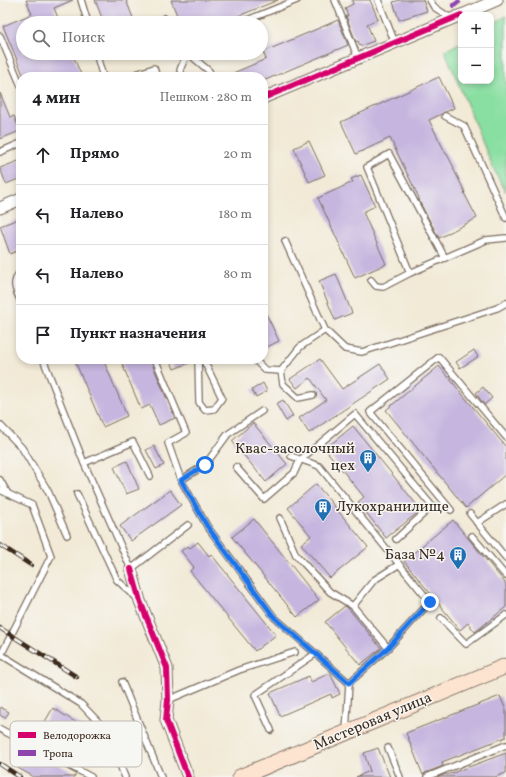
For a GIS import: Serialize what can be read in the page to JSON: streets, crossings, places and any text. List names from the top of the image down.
{
  "streets": {
    "main road": ["Мастеровая улица"]
  },
  "places": {
    "building": ["Квас-засолочный цех", "Лукохранилище", "База №4"]
  },
  "legend": ["Велодорожка", "Тропа"],
  "page": {
    "map_buttons": ["+", "−"],
    "search": "Поиск",
    "heading": ["4 мин", "Пешком · 280 m"],
    "list": [
      ["Прямо", "20 m"],
      ["Налево", "180 m"],
      ["Налево", "80 m"],
      "Пункт назначения"
    ]
  }
}
